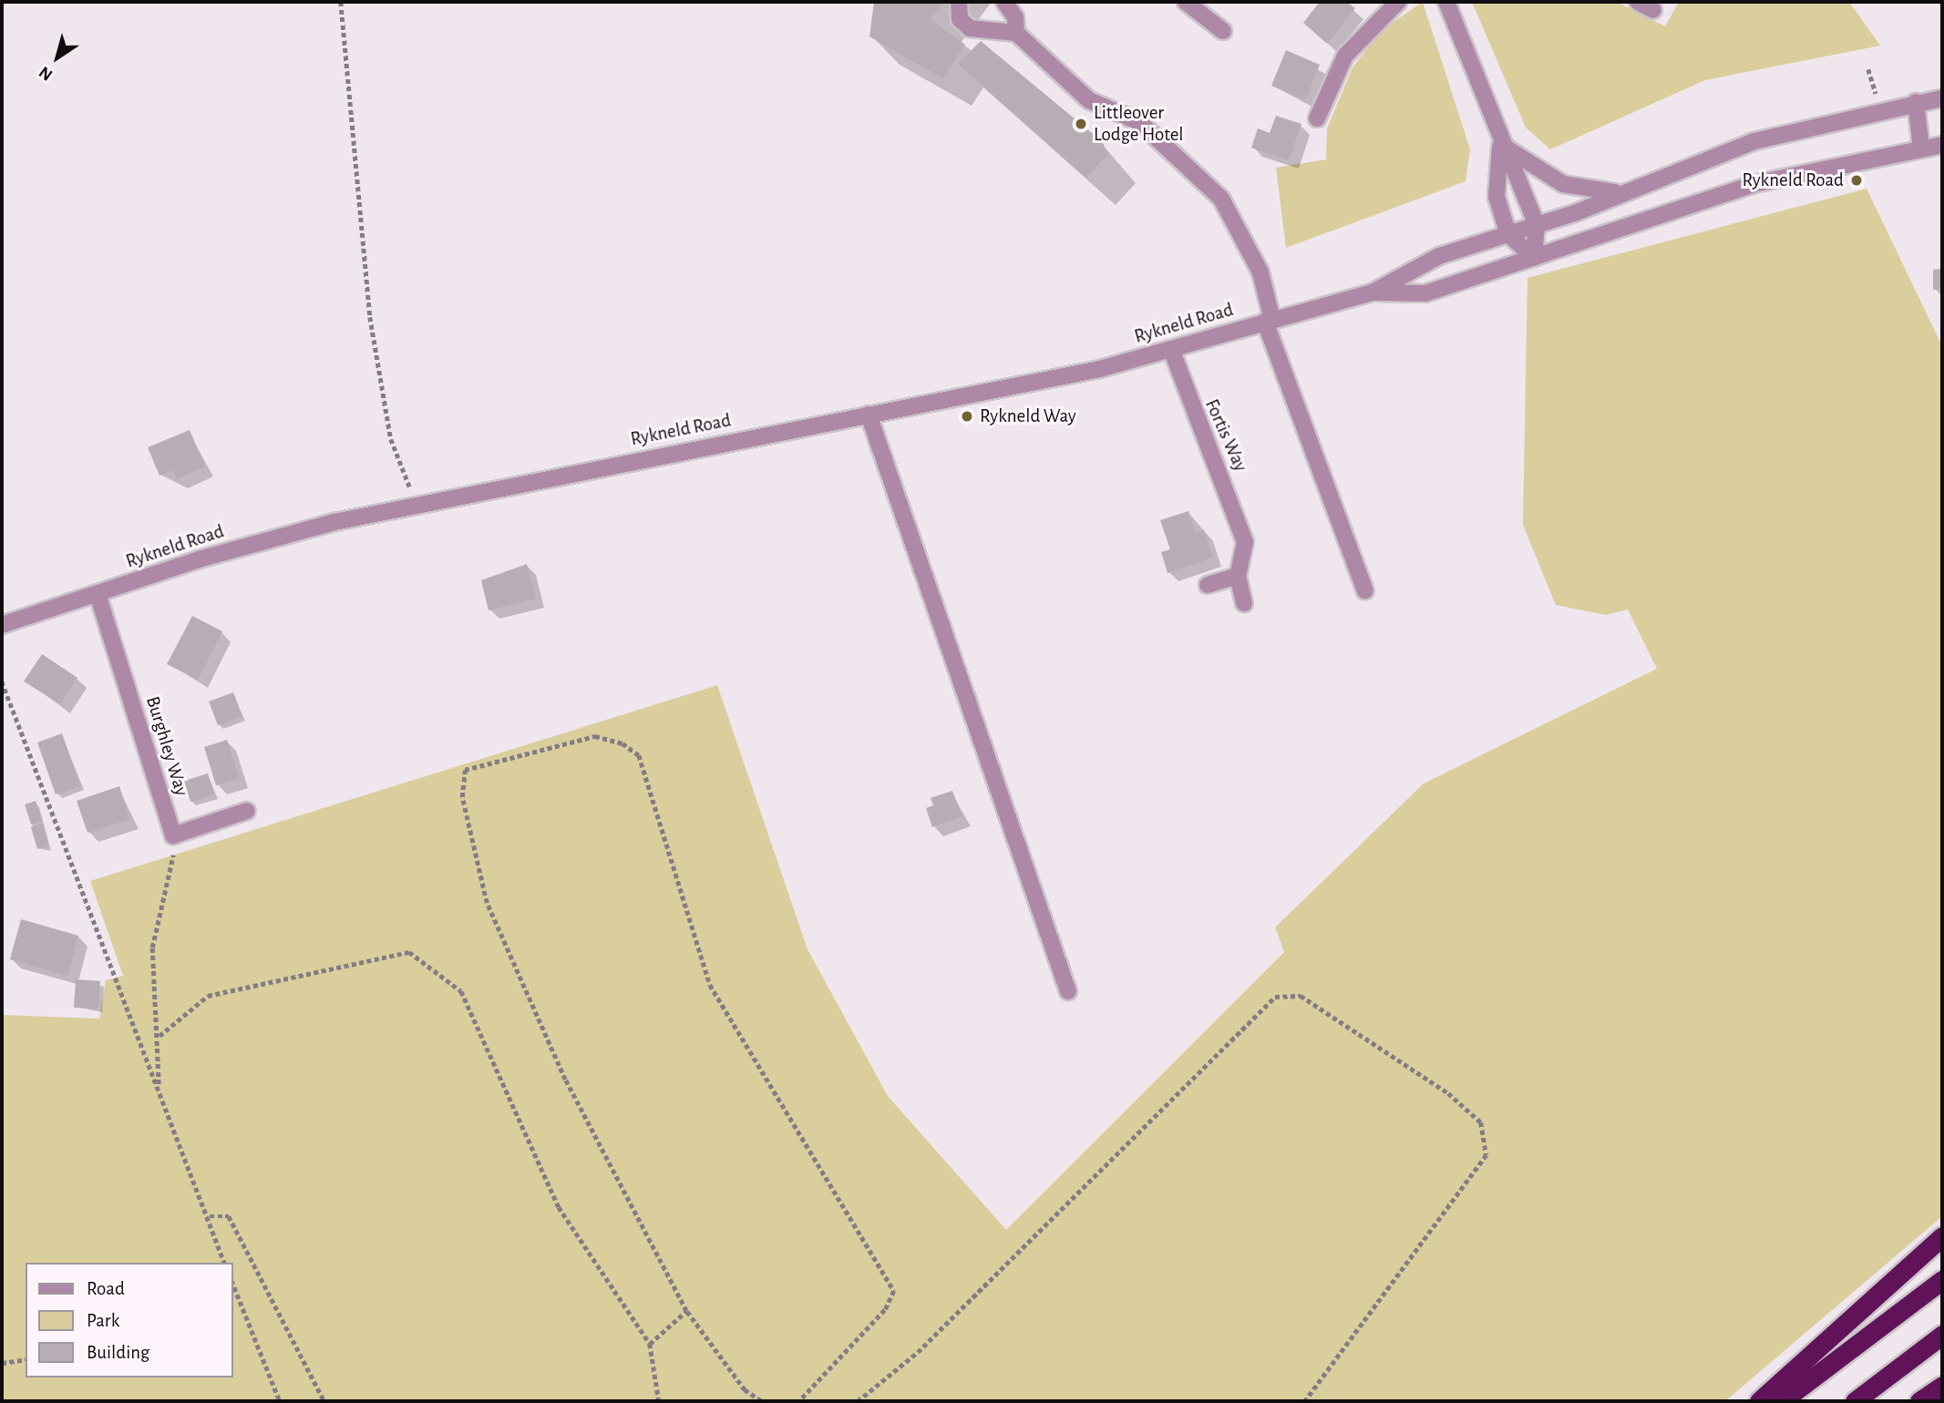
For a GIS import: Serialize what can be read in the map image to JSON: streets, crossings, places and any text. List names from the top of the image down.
{
  "streets": {
    "street": ["Rykneld Road", "Fortis Way", "Burghley Way"]
  },
  "crossings": [
    ["Rykneld Road", "Fortis Way"],
    ["Rykneld Road", "Burghley Way"]
  ],
  "places": ["Littleover Lodge Hotel", "Rykneld Road", "Rykneld Way"],
  "legend": ["Road", "Park", "Building"],
  "north": "bottom left"
}
